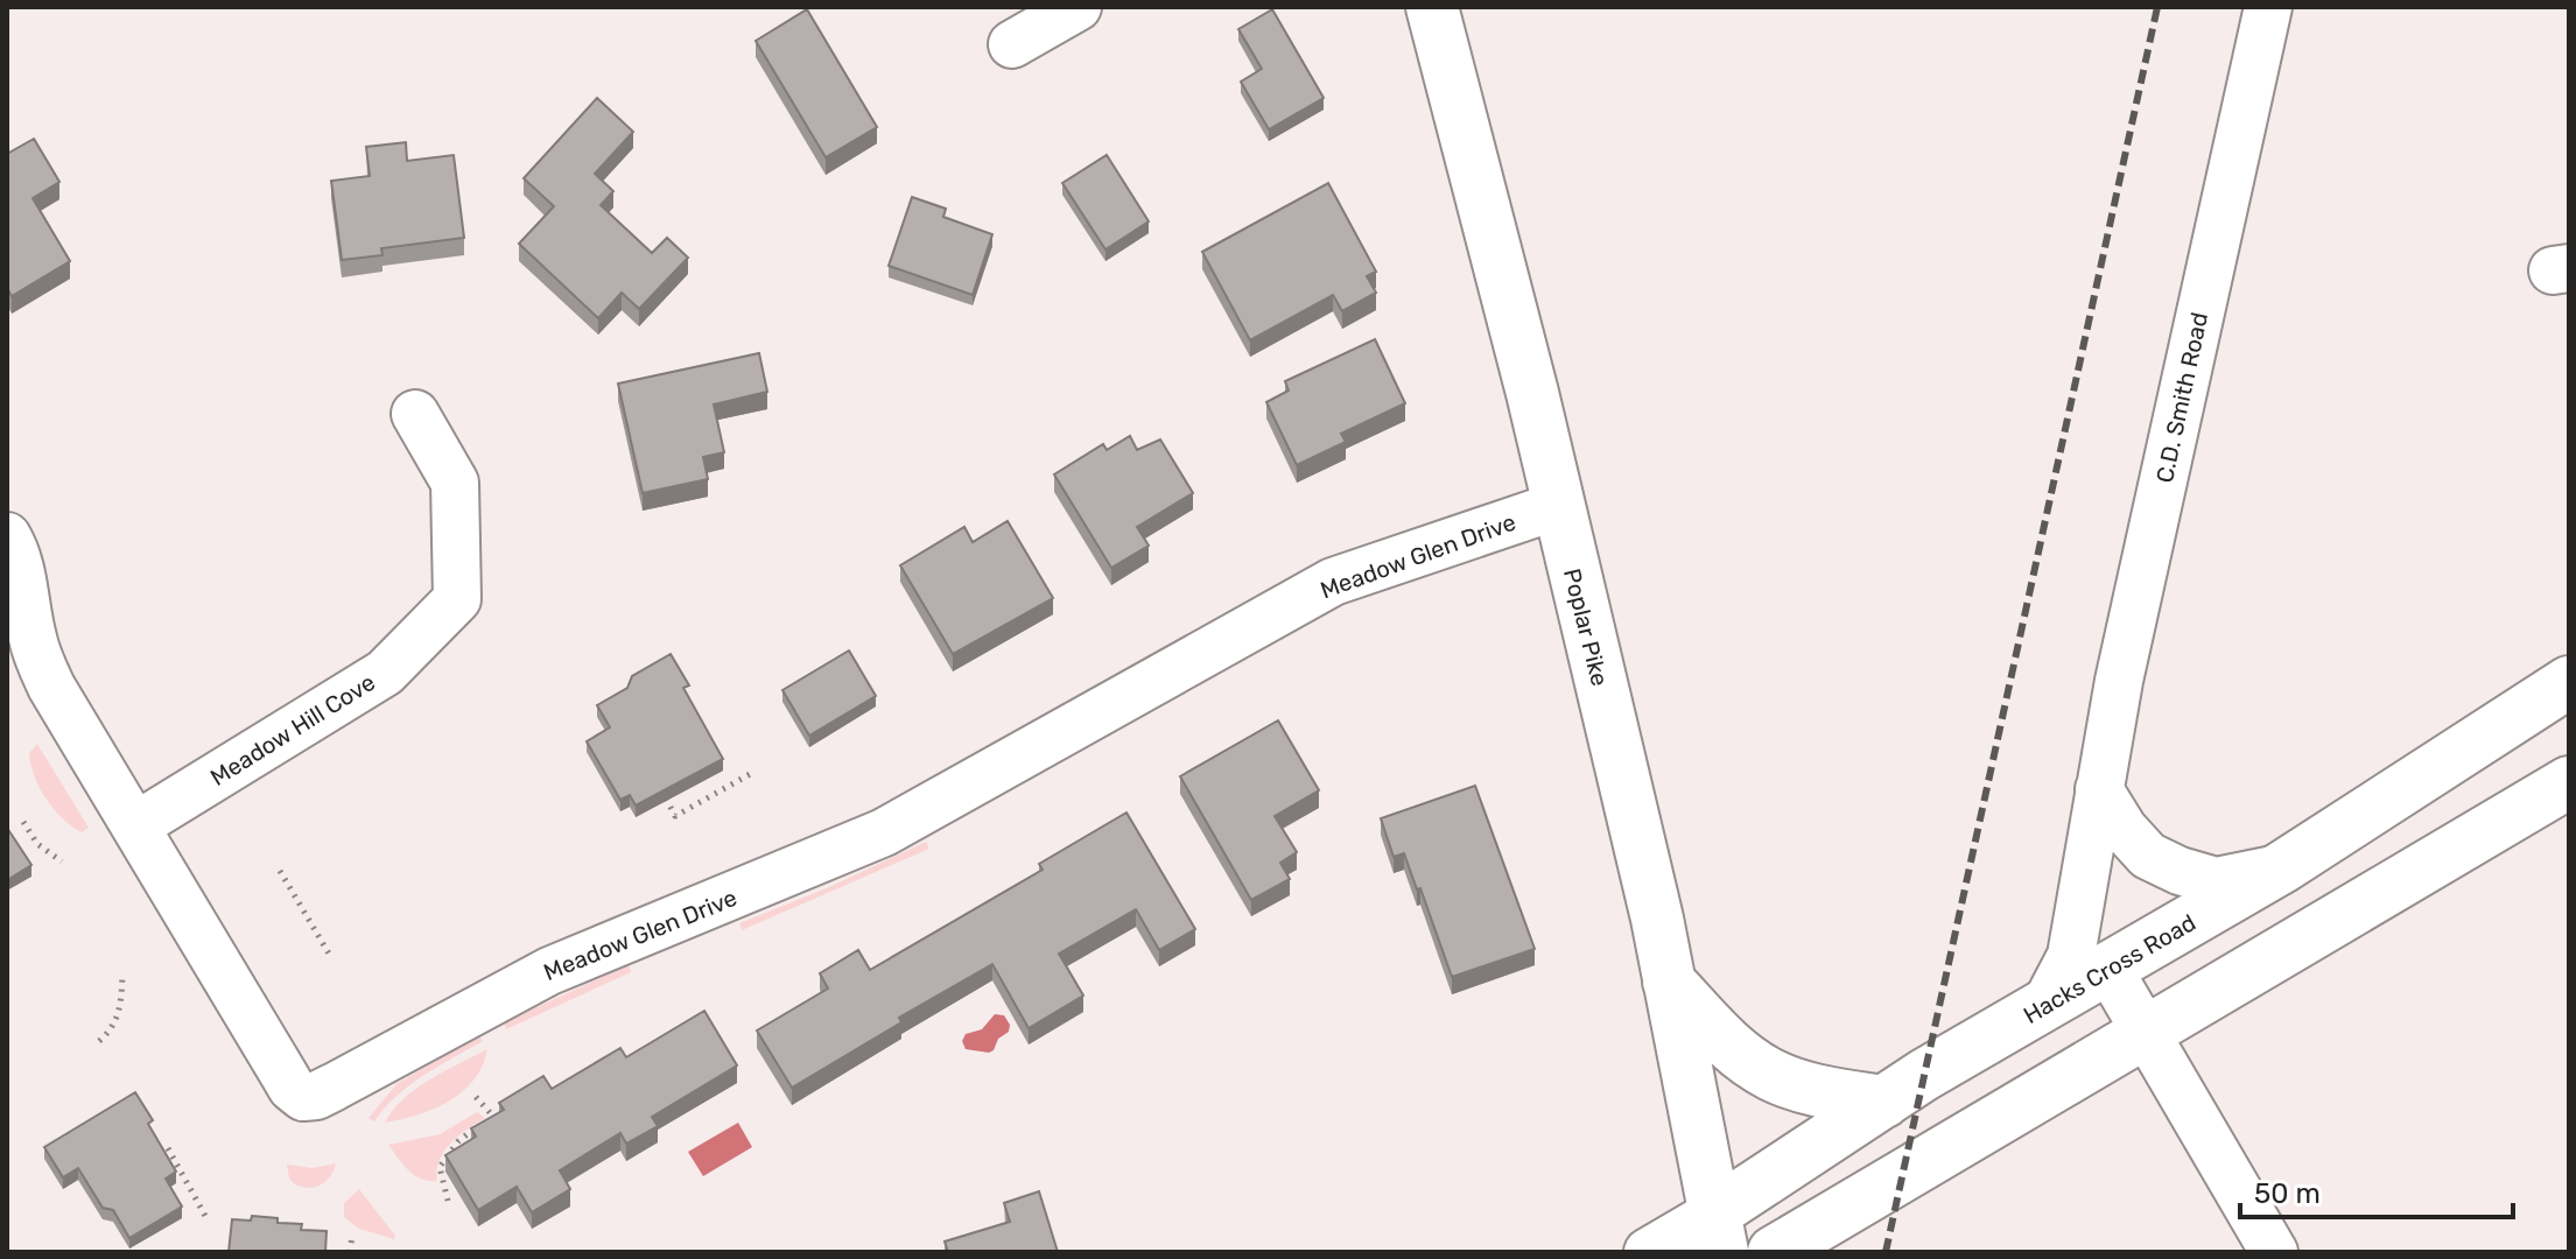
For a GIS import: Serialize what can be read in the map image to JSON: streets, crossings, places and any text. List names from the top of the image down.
{
  "streets": {
    "main road": ["Poplar Pike", "Hacks Cross Road"],
    "street": ["C.D. Smith Road", "Meadow Glen Drive", "Meadow Hill Cove"]
  },
  "crossings": [
    ["C.D. Smith Road", "Hacks Cross Road"],
    ["Meadow Glen Drive", "Poplar Pike"],
    ["Meadow Glen Drive", "Meadow Hill Cove"],
    ["Poplar Pike", "Hacks Cross Road"]
  ],
  "scale_bar": "50 m"
}
